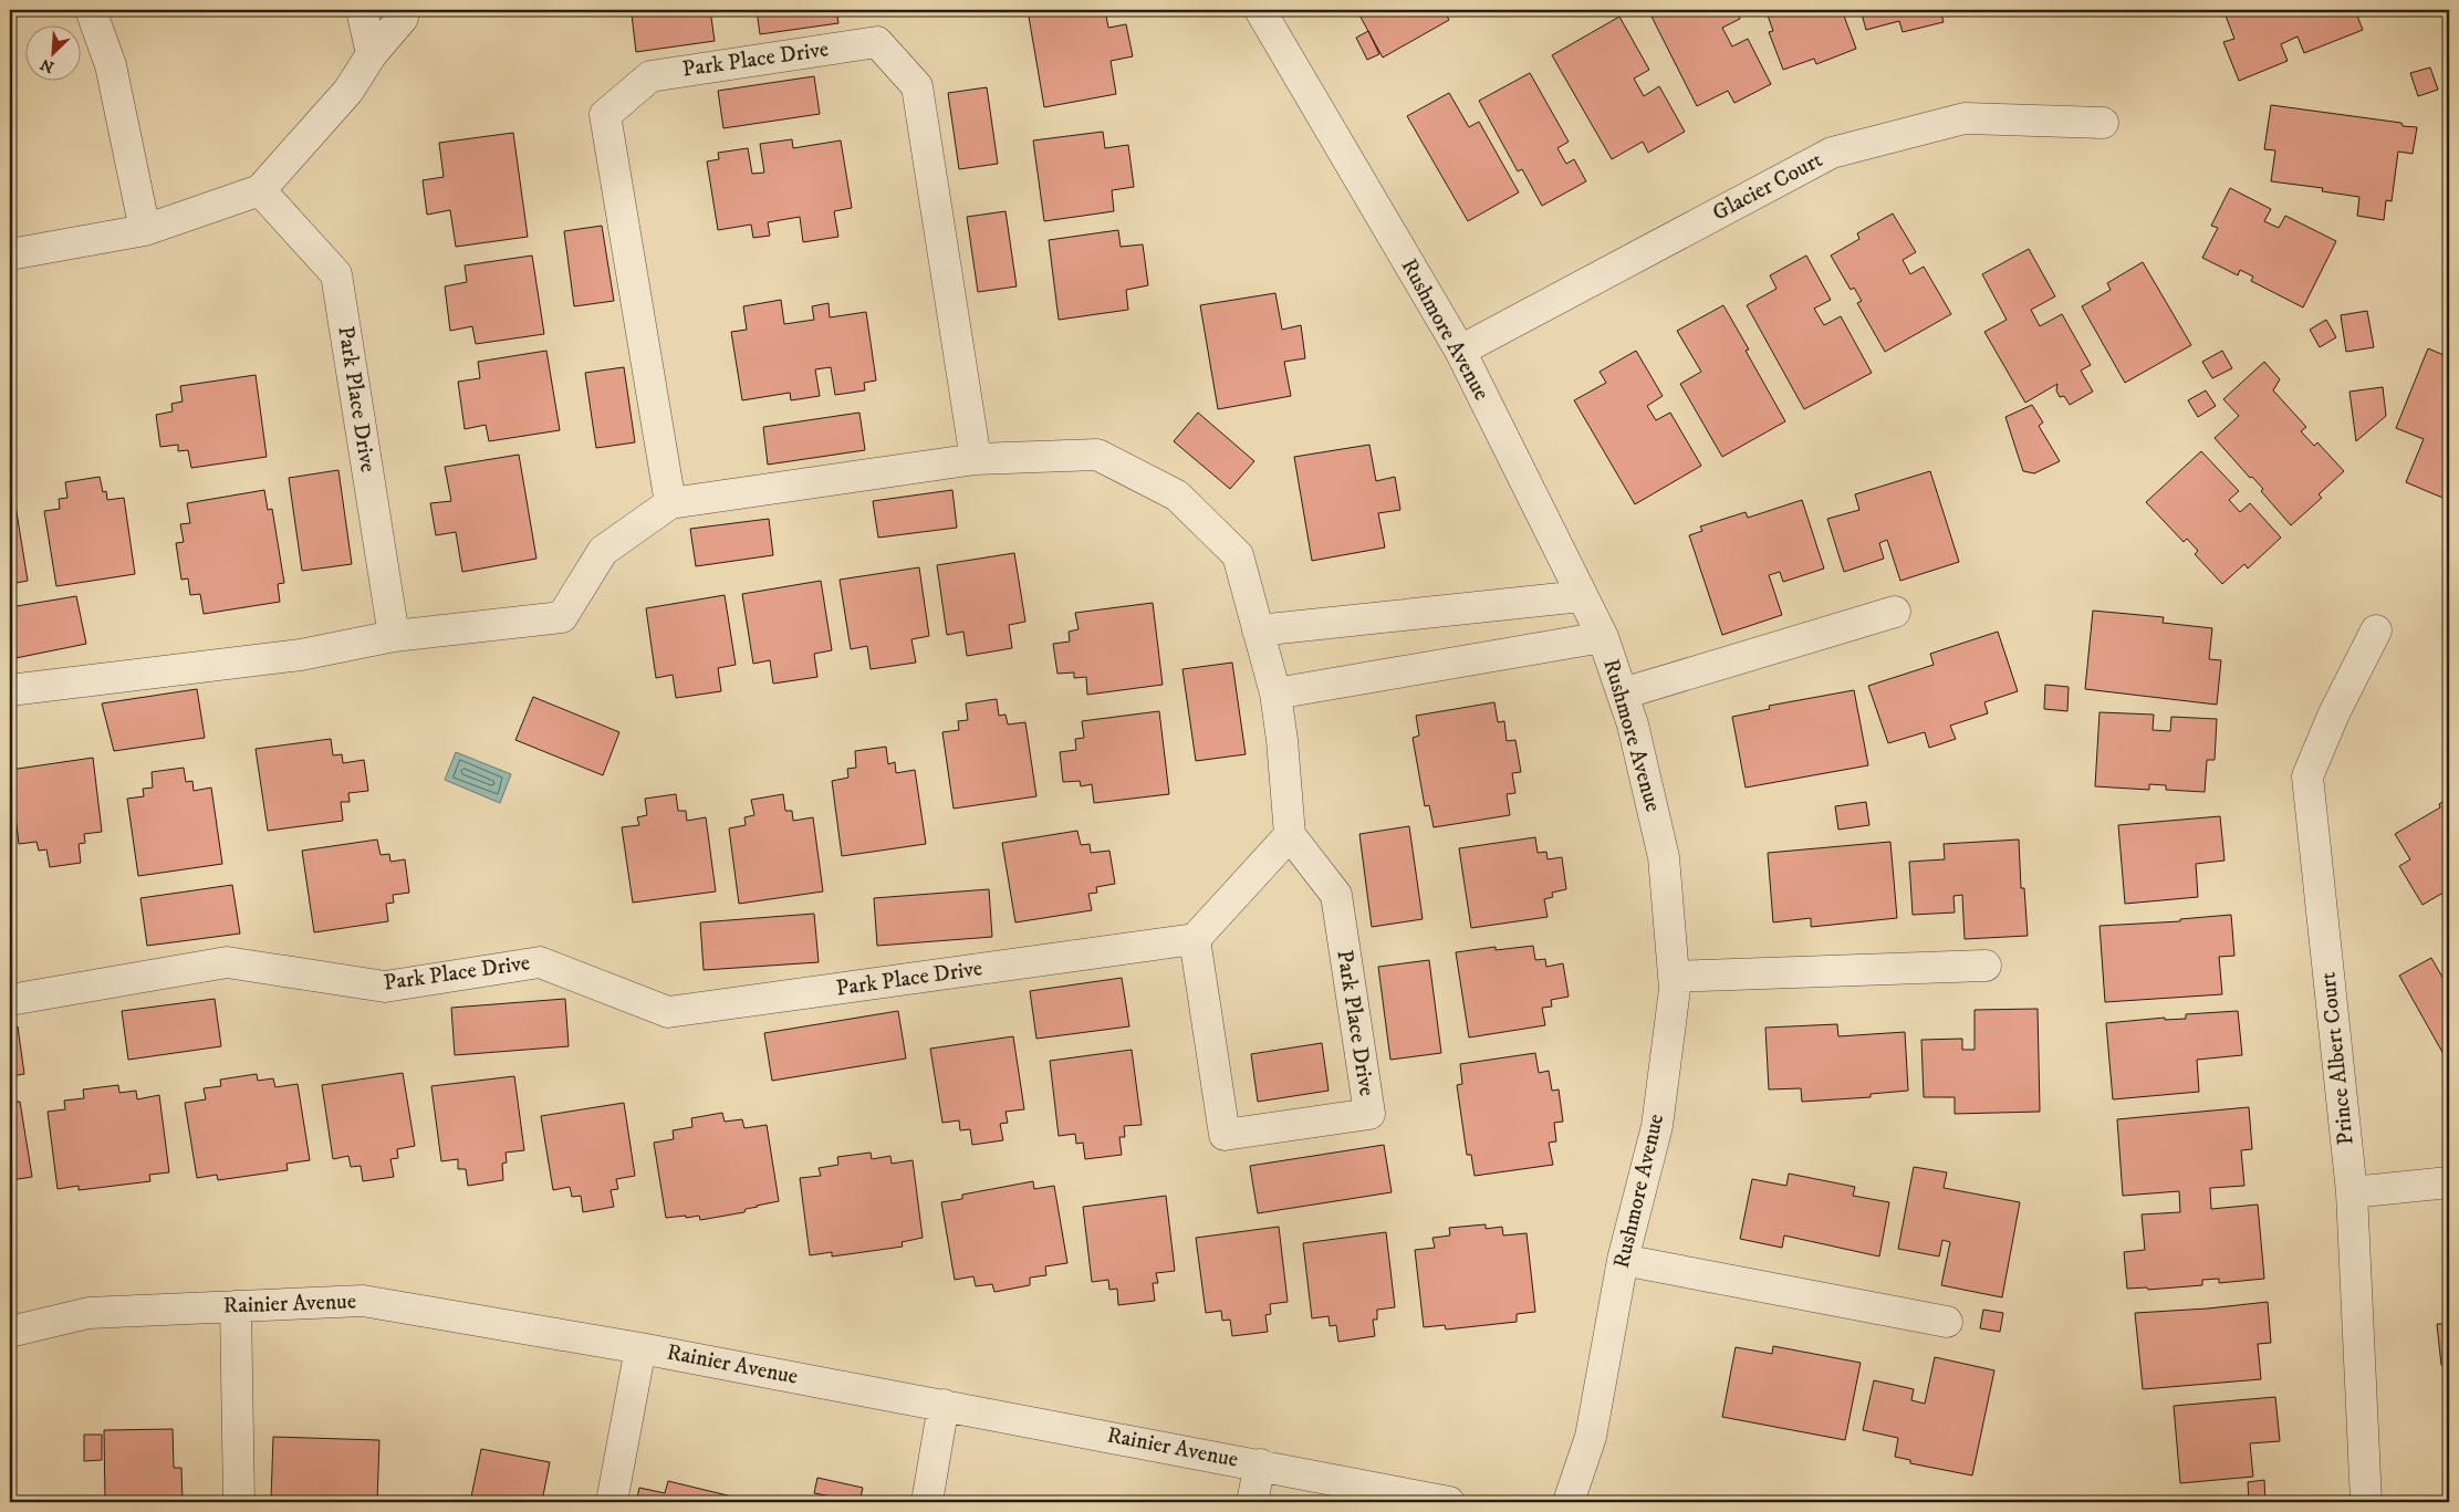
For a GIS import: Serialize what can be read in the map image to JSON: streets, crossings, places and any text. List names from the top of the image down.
{
  "streets": {
    "street": [
      "Park Place Drive",
      "Glacier Court",
      "Rushmore Avenue",
      "Prince Albert Court",
      "Rainier Avenue"
    ]
  },
  "crossings": [
    ["Glacier Court", "Rushmore Avenue"]
  ],
  "north": "bottom left"
}
